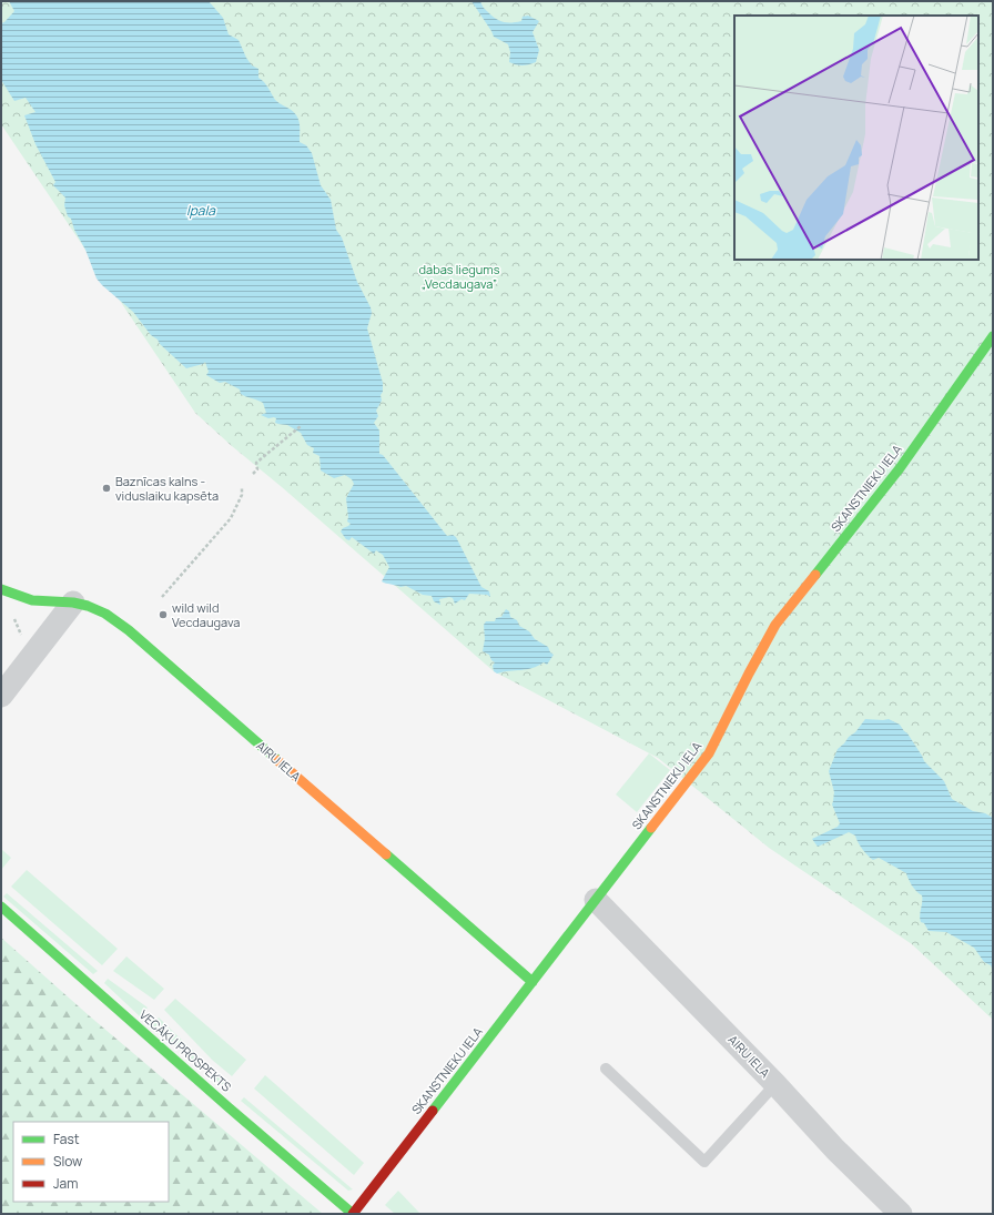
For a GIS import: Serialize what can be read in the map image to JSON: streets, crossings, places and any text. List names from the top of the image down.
{
  "streets": {
    "street": ["SKANSTNIEKU IELA", "AIRU IELA", "VECĀĶU PROSPEKTS"]
  },
  "crossings": [
    ["SKANSTNIEKU IELA", "AIRU IELA"],
    ["SKANSTNIEKU IELA", "VECĀĶU PROSPEKTS"]
  ],
  "water": ["Ipala"],
  "parks": ["dabas liegums „Vecdaugava”"],
  "places": ["Baznīcas kalns - viduslaiku kapsēta", "wild wild Vecdaugava"],
  "legend": ["Fast", "Slow", "Jam"]
}
